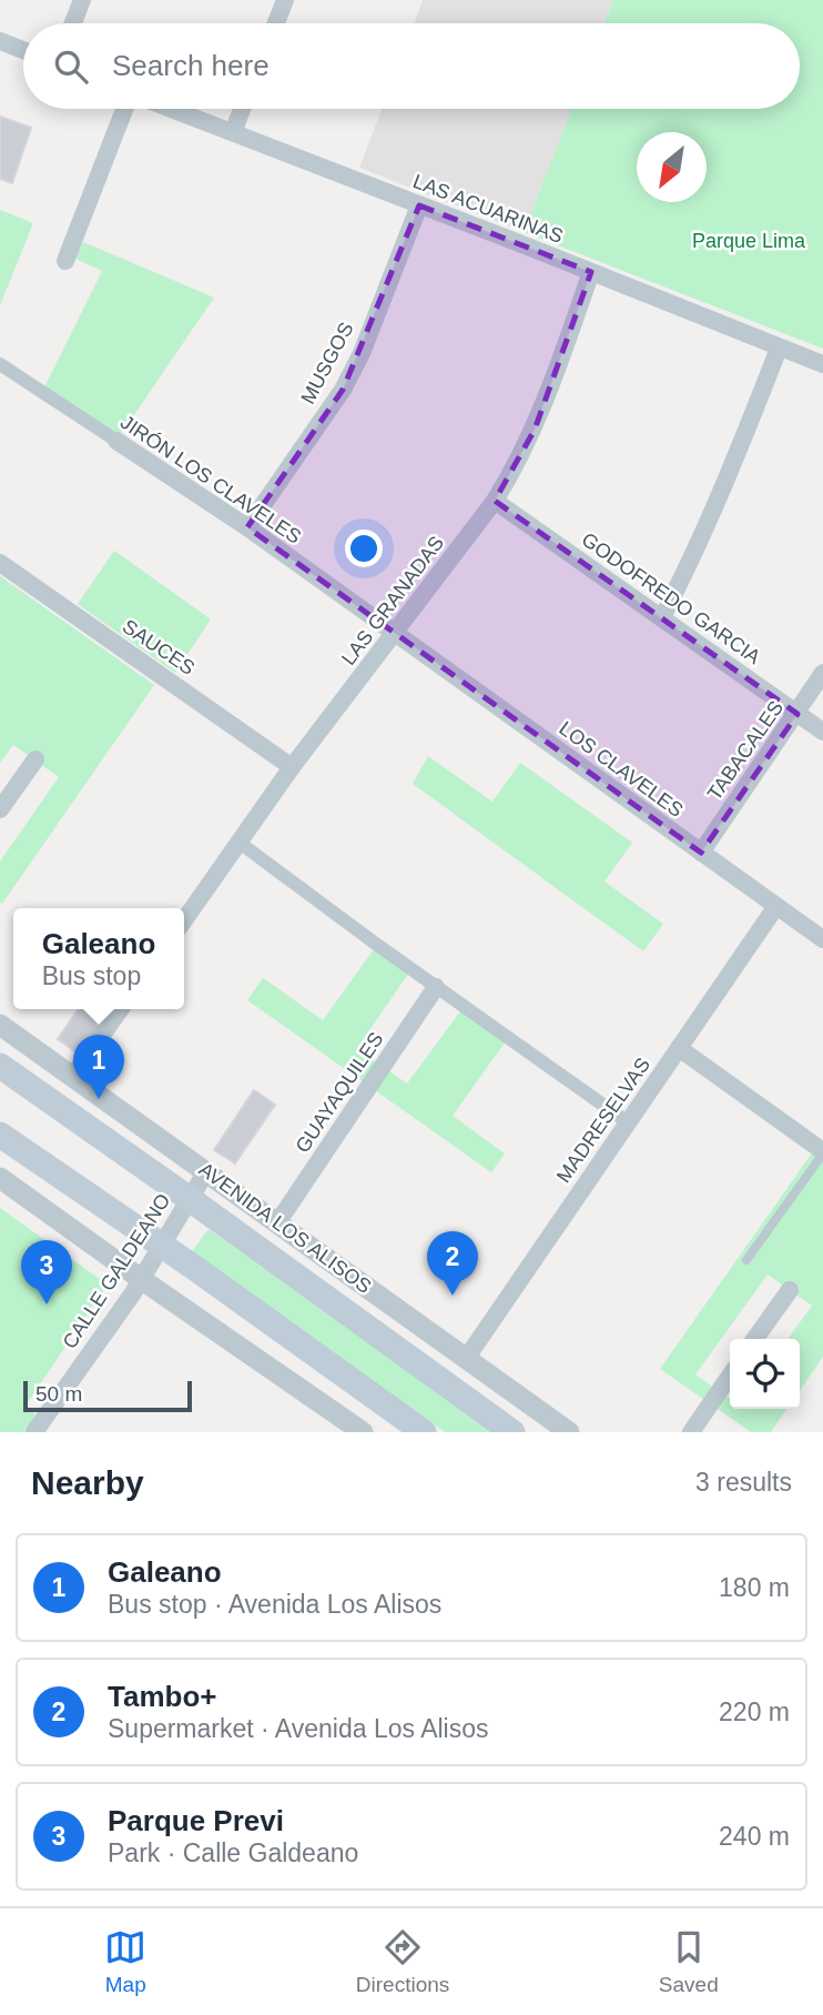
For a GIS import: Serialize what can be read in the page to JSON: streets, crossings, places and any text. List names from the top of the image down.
{
  "streets": {
    "main road": ["AVENIDA LOS ALISOS"],
    "street": [
      "LAS ACUARINAS",
      "MUSGOS",
      "JIRÓN LOS CLAVELES",
      "GODOFREDO GARCIA",
      "LAS GRANADAS",
      "SAUCES",
      "TABACALES",
      "LOS CLAVELES",
      "GUAYAQUILES",
      "MADRESELVAS",
      "CALLE GALDEANO"
    ]
  },
  "crossings": [
    ["LAS ACUARINAS", "MUSGOS"],
    ["LAS ACUARINAS", "LAS GRANADAS"],
    ["MUSGOS", "JIRÓN LOS CLAVELES"],
    ["JIRÓN LOS CLAVELES", "LAS GRANADAS"],
    ["JIRÓN LOS CLAVELES", "LOS CLAVELES"],
    ["GODOFREDO GARCIA", "LAS GRANADAS"],
    ["GODOFREDO GARCIA", "TABACALES"],
    ["LAS GRANADAS", "SAUCES"],
    ["LAS GRANADAS", "LOS CLAVELES"],
    ["TABACALES", "LOS CLAVELES"],
    ["LOS CLAVELES", "MADRESELVAS"],
    ["GUAYAQUILES", "AVENIDA LOS ALISOS"],
    ["MADRESELVAS", "AVENIDA LOS ALISOS"],
    ["AVENIDA LOS ALISOS", "CALLE GALDEANO"]
  ],
  "parks": ["Parque Lima"],
  "scale_bar": "50 m",
  "north": "bottom left",
  "page": {
    "search": "Search here",
    "popup": ["Galeano", "Bus stop"],
    "pins": ["1", "2", "3"],
    "scale": "50 m",
    "heading": ["Nearby", "3 results"],
    "list": [
      {
        "mark": "1",
        "name": "Galeano",
        "note": "Bus stop · Avenida Los Alisos",
        "value": "180 m"
      },
      {
        "mark": "2",
        "name": "Tambo+",
        "note": "Supermarket · Avenida Los Alisos",
        "value": "220 m"
      },
      {
        "mark": "3",
        "name": "Parque Previ",
        "note": "Park · Calle Galdeano",
        "value": "240 m"
      }
    ],
    "nav": ["Map", "Directions", "Saved"]
  }
}
